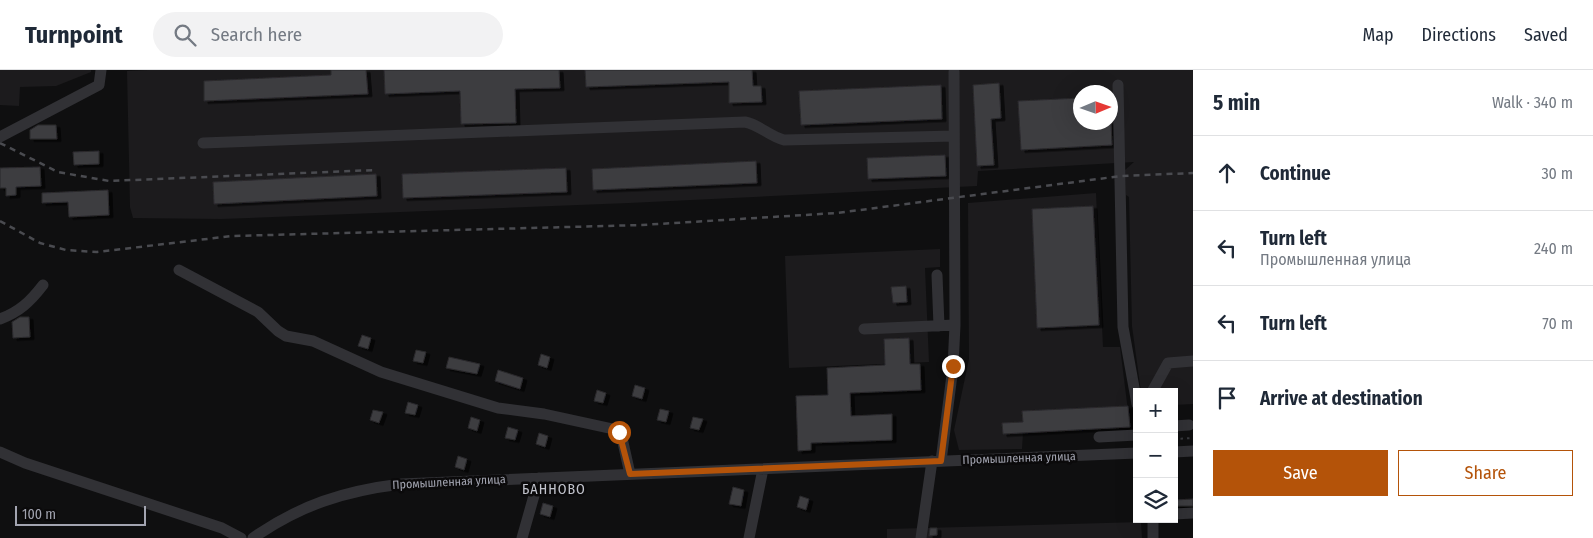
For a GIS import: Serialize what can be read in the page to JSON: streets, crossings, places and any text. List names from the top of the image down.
{
  "streets": {
    "street": ["Промышленная улица"]
  },
  "districts": ["БАННОВО"],
  "scale_bar": "100 m",
  "north": "right",
  "page": {
    "header": "Turnpoint",
    "search": "Search here",
    "nav": ["Map", "Directions", "Saved"],
    "heading": ["5 min", "Walk · 340 m"],
    "list": [
      ["Continue", "30 m"],
      ["Turn left", "Промышленная улица", "240 m"],
      ["Turn left", "70 m"],
      "Arrive at destination"
    ],
    "map_buttons": ["+", "−"],
    "buttons": ["Save", "Share"],
    "scale": "100 m"
  }
}
